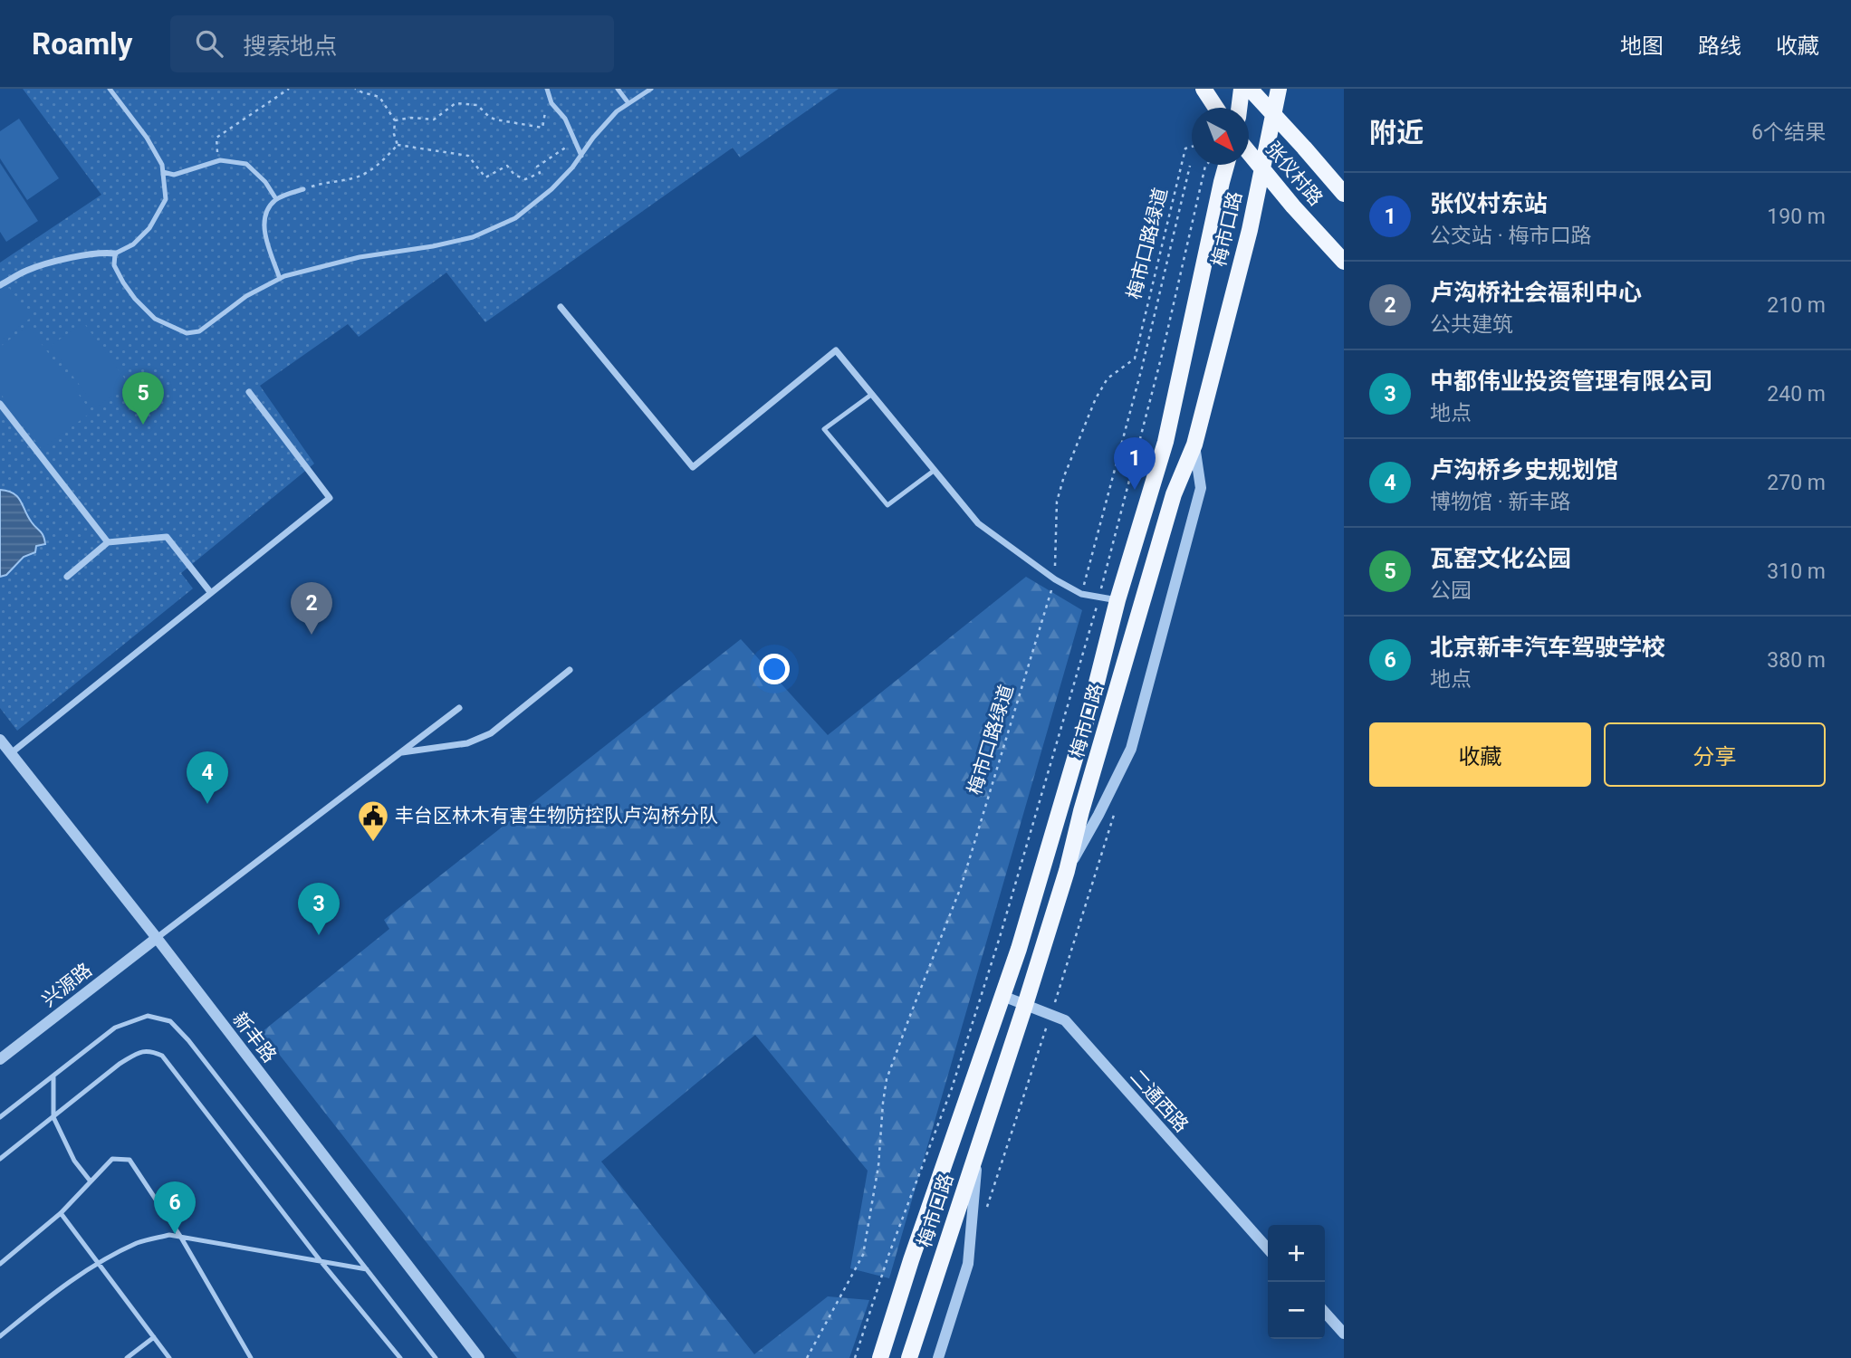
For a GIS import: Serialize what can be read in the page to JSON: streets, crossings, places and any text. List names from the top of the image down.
{
  "streets": {
    "main road": ["张仪村路", "梅市口路"],
    "street": ["兴源路", "新丰路", "二通西路"],
    "path": ["梅市口路绿道"]
  },
  "crossings": [
    ["张仪村路", "梅市口路"],
    ["梅市口路", "二通西路"],
    ["兴源路", "新丰路"]
  ],
  "places": {
    "public building": ["丰台区林木有害生物防控队卢沟桥分队"]
  },
  "north": "bottom right",
  "page": {
    "header": "Roamly",
    "search": "搜索地点",
    "nav": ["地图", "路线", "收藏"],
    "heading": ["附近", "6个结果"],
    "list": [
      {
        "mark": "1",
        "name": "张仪村东站",
        "note": "公交站 · 梅市口路",
        "value": "190 m"
      },
      {
        "mark": "2",
        "name": "卢沟桥社会福利中心",
        "note": "公共建筑",
        "value": "210 m"
      },
      {
        "mark": "3",
        "name": "中都伟业投资管理有限公司",
        "note": "地点",
        "value": "240 m"
      },
      {
        "mark": "4",
        "name": "卢沟桥乡史规划馆",
        "note": "博物馆 · 新丰路",
        "value": "270 m"
      },
      {
        "mark": "5",
        "name": "瓦窑文化公园",
        "note": "公园",
        "value": "310 m"
      },
      {
        "mark": "6",
        "name": "北京新丰汽车驾驶学校",
        "note": "地点",
        "value": "380 m"
      }
    ],
    "pins": [
      "5",
      "1",
      "2",
      "4",
      "3",
      "6"
    ],
    "buttons": ["收藏", "分享"],
    "map_buttons": ["+", "−"]
  }
}
